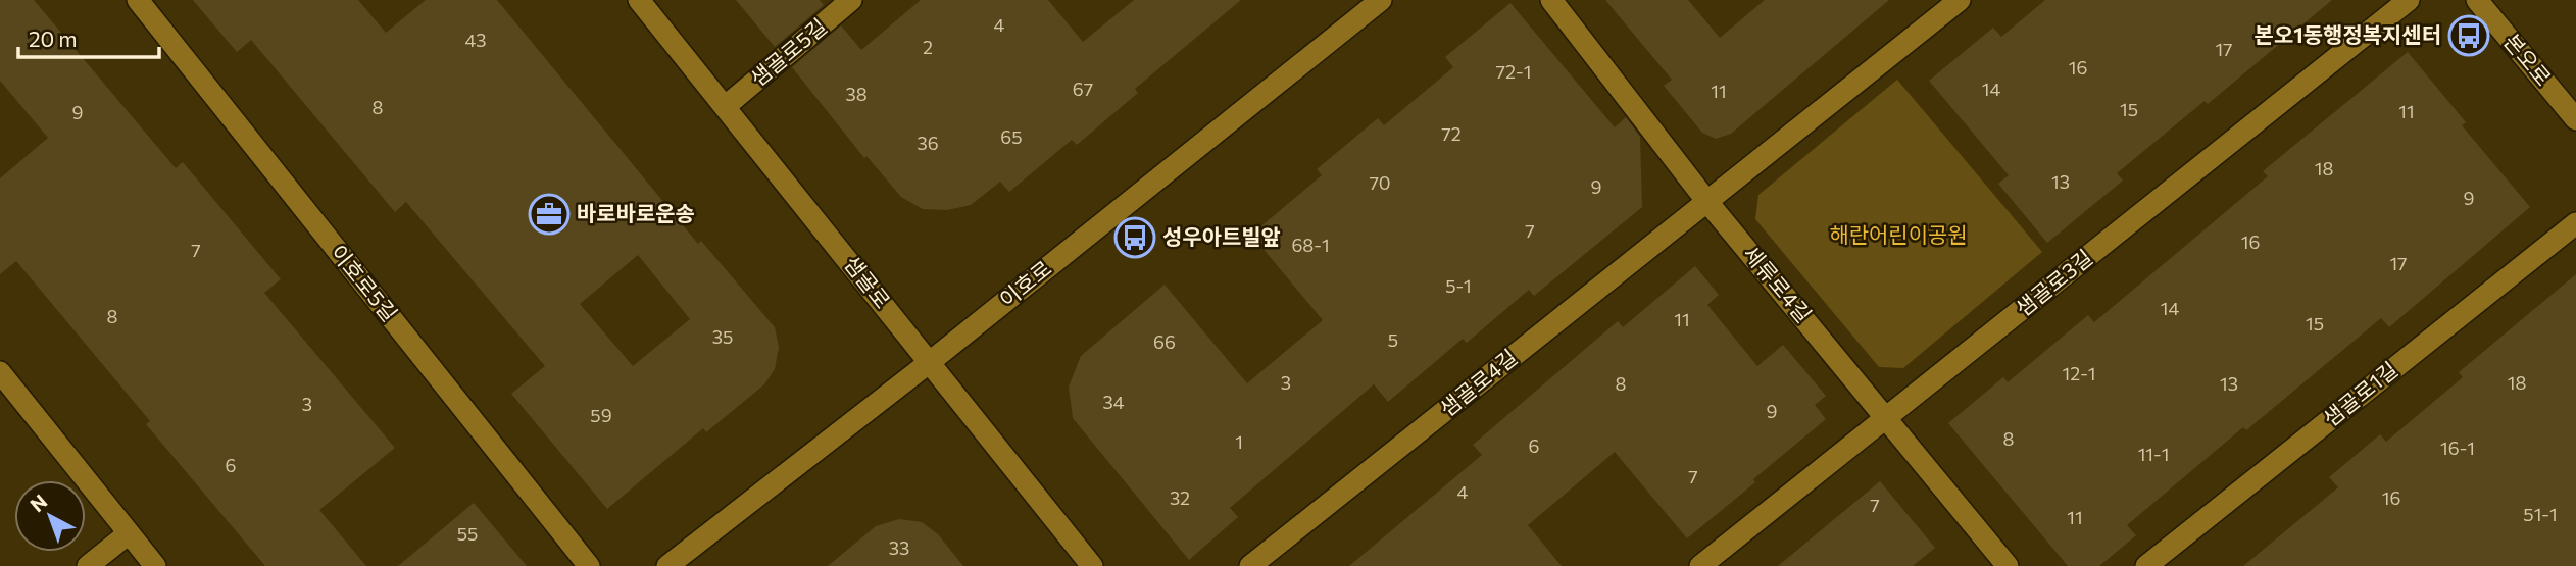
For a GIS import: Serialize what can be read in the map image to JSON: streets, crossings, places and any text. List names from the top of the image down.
{
  "streets": {
    "street": [
      "샘골로5길",
      "본오로",
      "샘골로",
      "이호로5길",
      "샘골로3길",
      "이호로",
      "세류로4길",
      "샘골로4길",
      "샘골로1길"
    ]
  },
  "crossings": [
    ["샘골로5길", "샘골로"],
    ["샘골로", "이호로"],
    ["샘골로3길", "세류로4길"],
    ["세류로4길", "샘골로4길"]
  ],
  "parks": ["해란어린이공원"],
  "places": {
    "bus stop": ["본오1동행정복지센터", "성우아트빌앞"],
    "office": ["바로바로운송"]
  },
  "house_numbers": [
    "4",
    "43",
    "2",
    "17",
    "16",
    "72-1",
    "67",
    "14",
    "11",
    "38",
    "8",
    "15",
    "11",
    "9",
    "72",
    "65",
    "36",
    "18",
    "13",
    "70",
    "9",
    "9",
    "7",
    "16",
    "68-1",
    "7",
    "17",
    "5-1",
    "14",
    "8",
    "11",
    "15",
    "35",
    "5",
    "66",
    "12-1",
    "3",
    "18",
    "8",
    "13",
    "34",
    "3",
    "9",
    "59",
    "8",
    "1",
    "6",
    "16-1",
    "11-1",
    "6",
    "7",
    "4",
    "32",
    "16",
    "7",
    "51-1",
    "11",
    "55",
    "33"
  ],
  "scale_bar": "20 m",
  "north": "top left"
}
